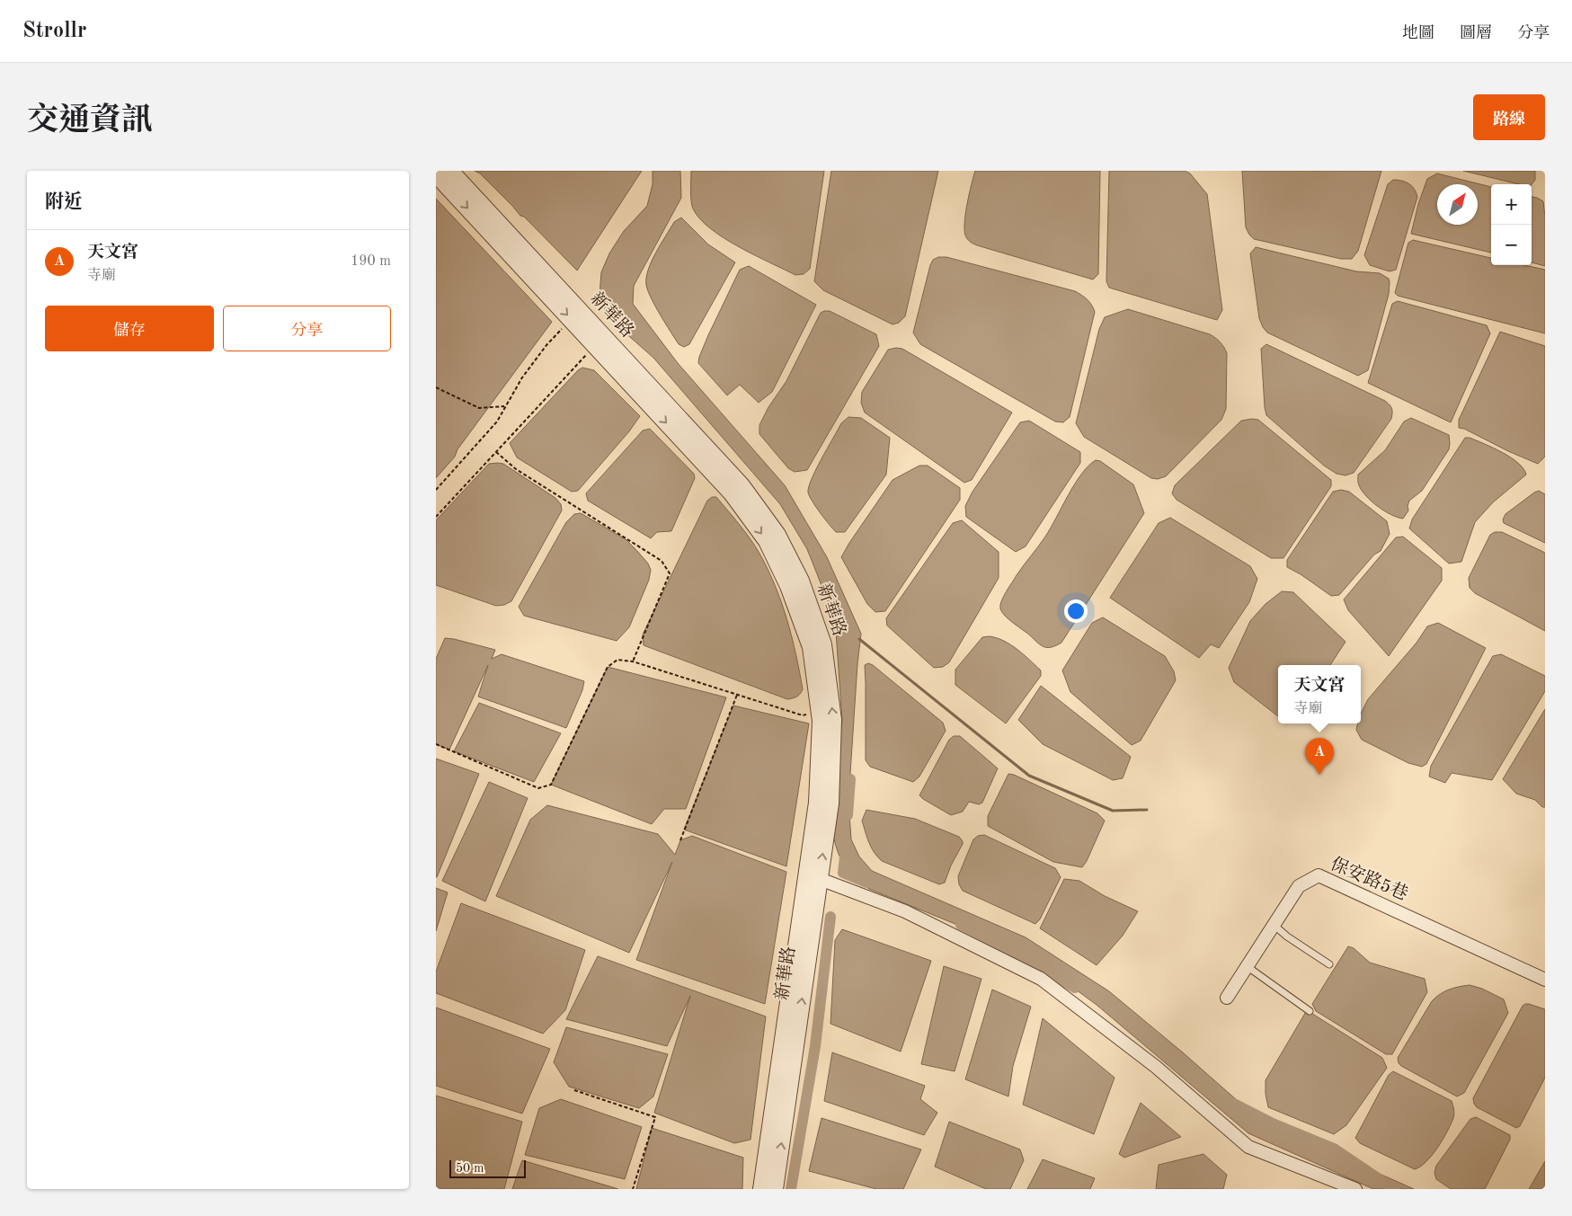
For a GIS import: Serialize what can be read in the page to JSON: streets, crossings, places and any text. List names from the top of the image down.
{
  "streets": {
    "street": ["新華路", "保安路5巷"]
  },
  "scale_bar": "50 m",
  "north": "top right",
  "page": {
    "header": "Strollr",
    "nav": ["地圖", "圖層", "分享"],
    "title": "交通資訊",
    "buttons": [
      "路線",
      ["儲存", "分享"]
    ],
    "heading": "附近",
    "map_buttons": ["+", "−"],
    "list": [
      {
        "mark": "A",
        "name": "天文宮",
        "note": "寺廟",
        "value": "190 m"
      }
    ],
    "popup": ["天文宮", "寺廟"],
    "pins": "A",
    "scale": "50 m"
  }
}
